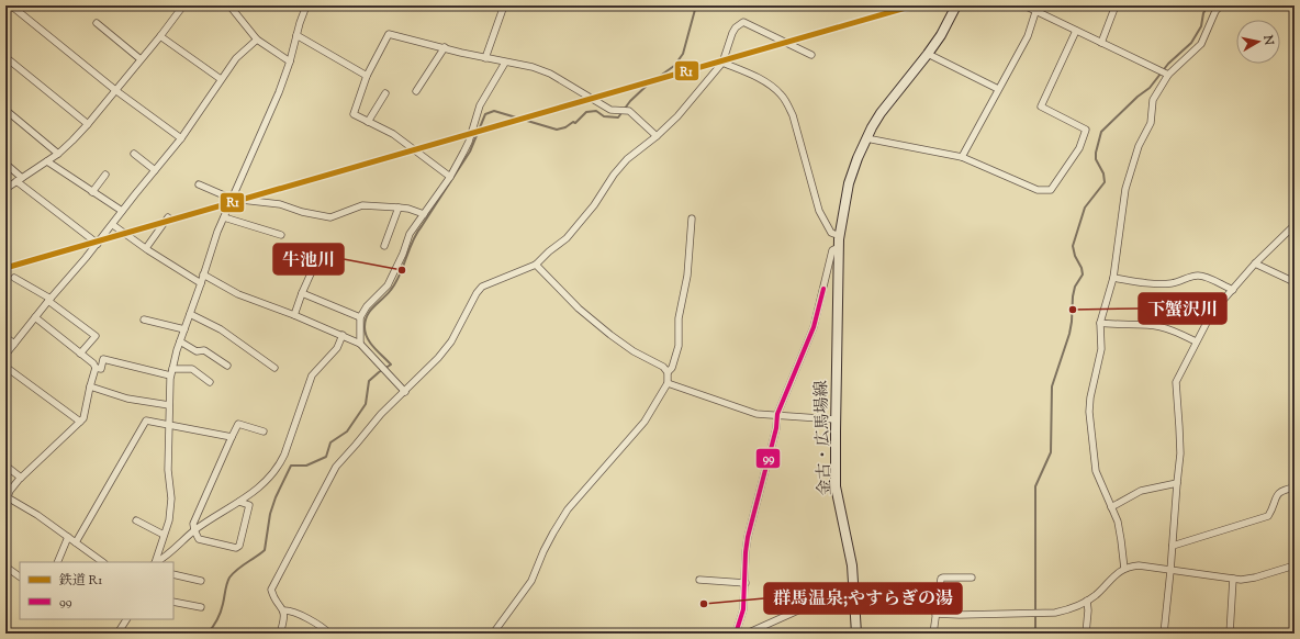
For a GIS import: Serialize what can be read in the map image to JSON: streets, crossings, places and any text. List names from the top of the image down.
{
  "streets": {
    "street": ["金古・広馬場線"]
  },
  "places": ["牛池川", "下蟹沢川", "群馬温泉;やすらぎの湯"],
  "lines": ["rail line R1", "transit line 99"],
  "legend": ["鉄道 R1", "99"],
  "north": "right"
}
